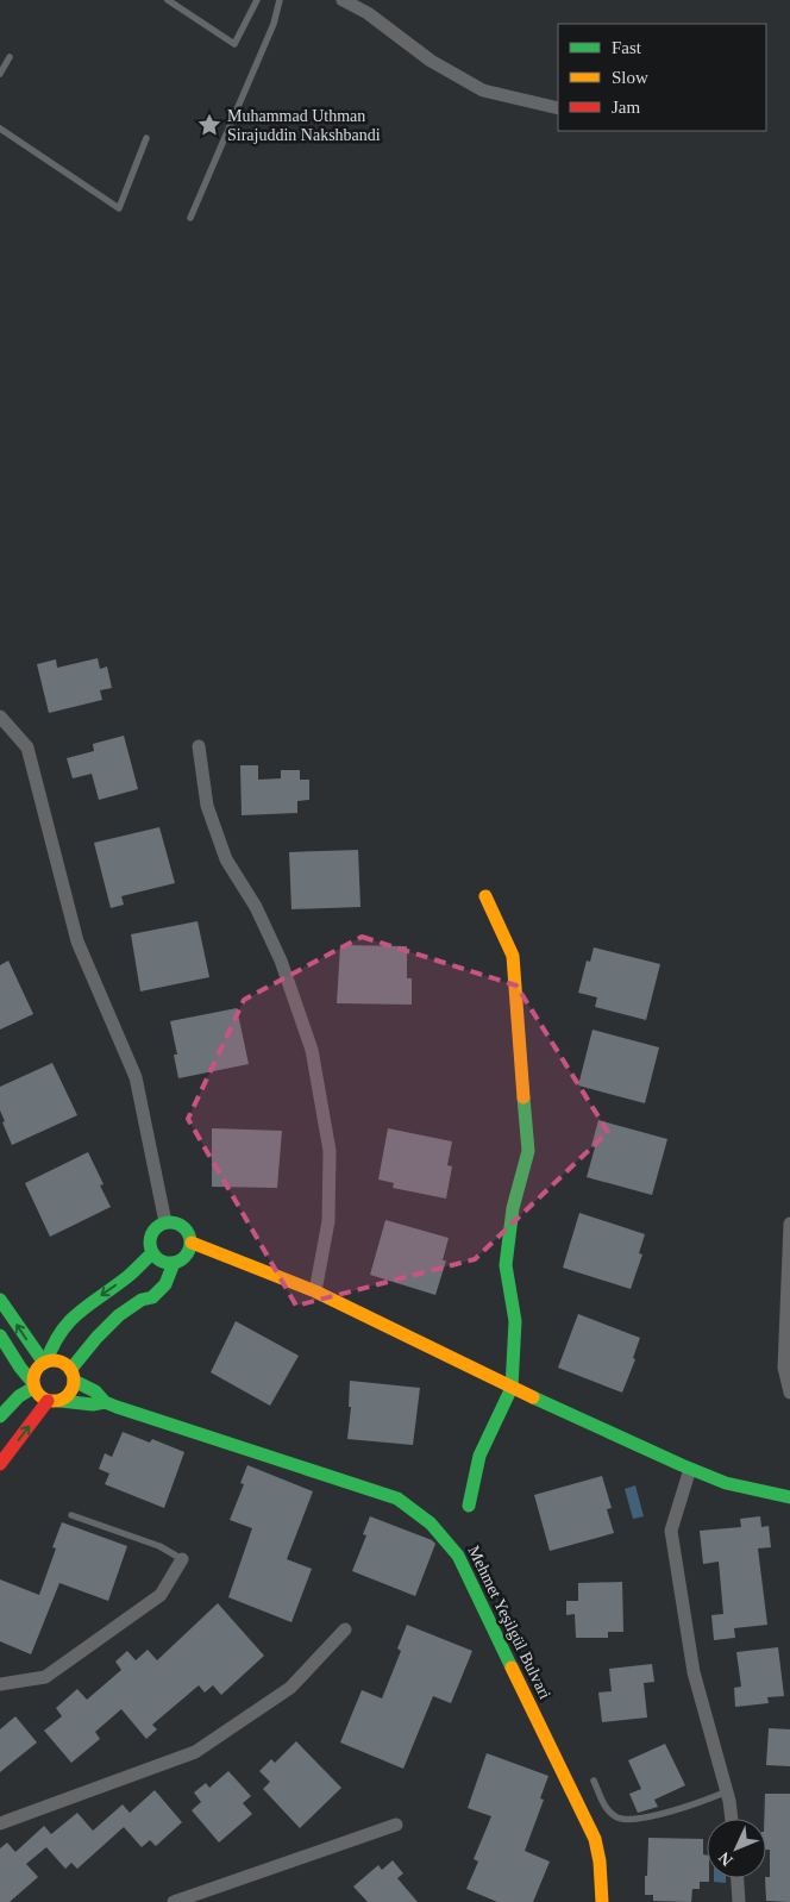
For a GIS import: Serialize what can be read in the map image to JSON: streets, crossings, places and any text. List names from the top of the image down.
{
  "streets": {
    "street": ["Mehmet Yeşilgül Bulvari"]
  },
  "places": {
    "place": ["Muhammad Uthman Sirajuddin Nakshbandi"]
  },
  "legend": ["Fast", "Slow", "Jam"],
  "north": "bottom left"
}
